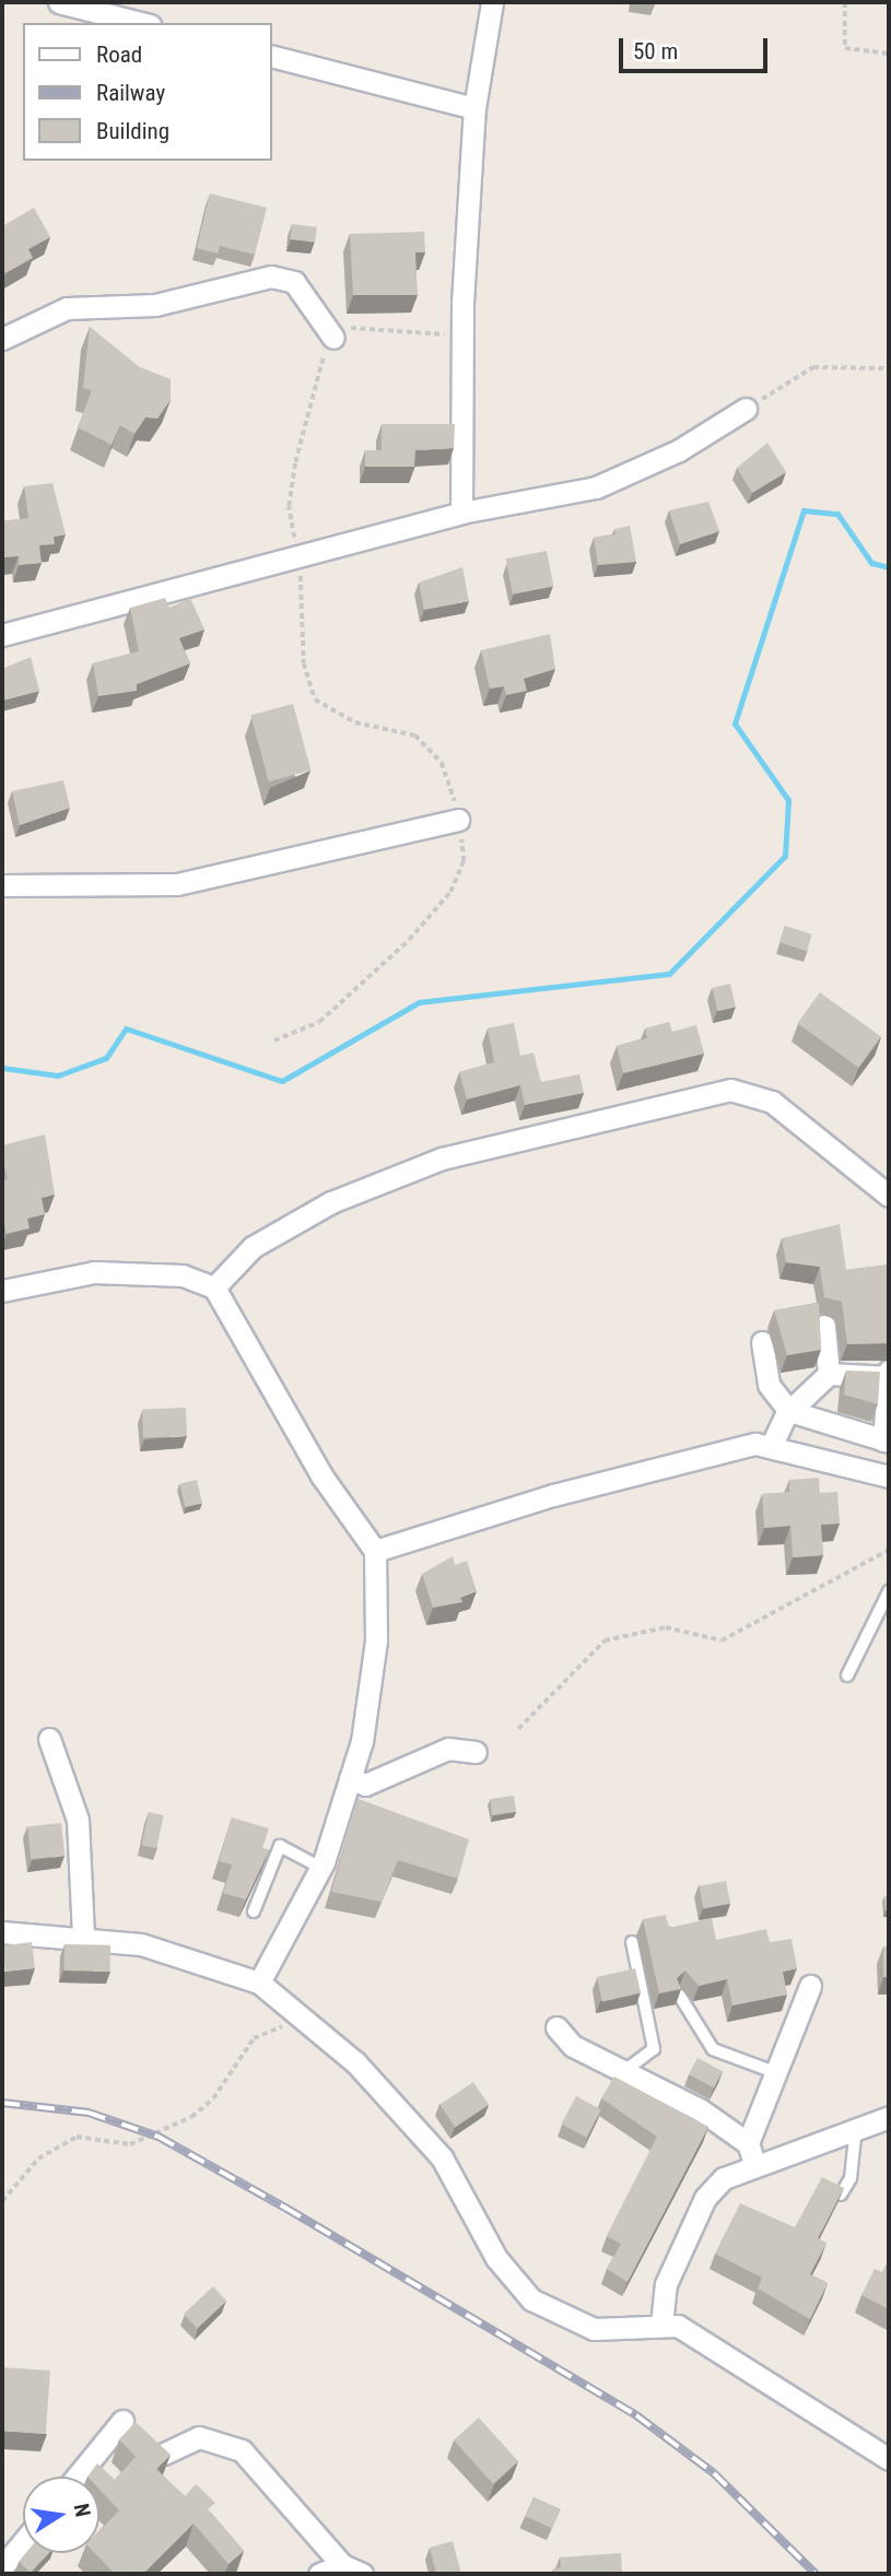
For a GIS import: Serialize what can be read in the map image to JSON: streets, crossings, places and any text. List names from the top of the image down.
{
  "legend": ["Road", "Railway", "Building"],
  "scale_bar": "50 m",
  "north": "right"
}
